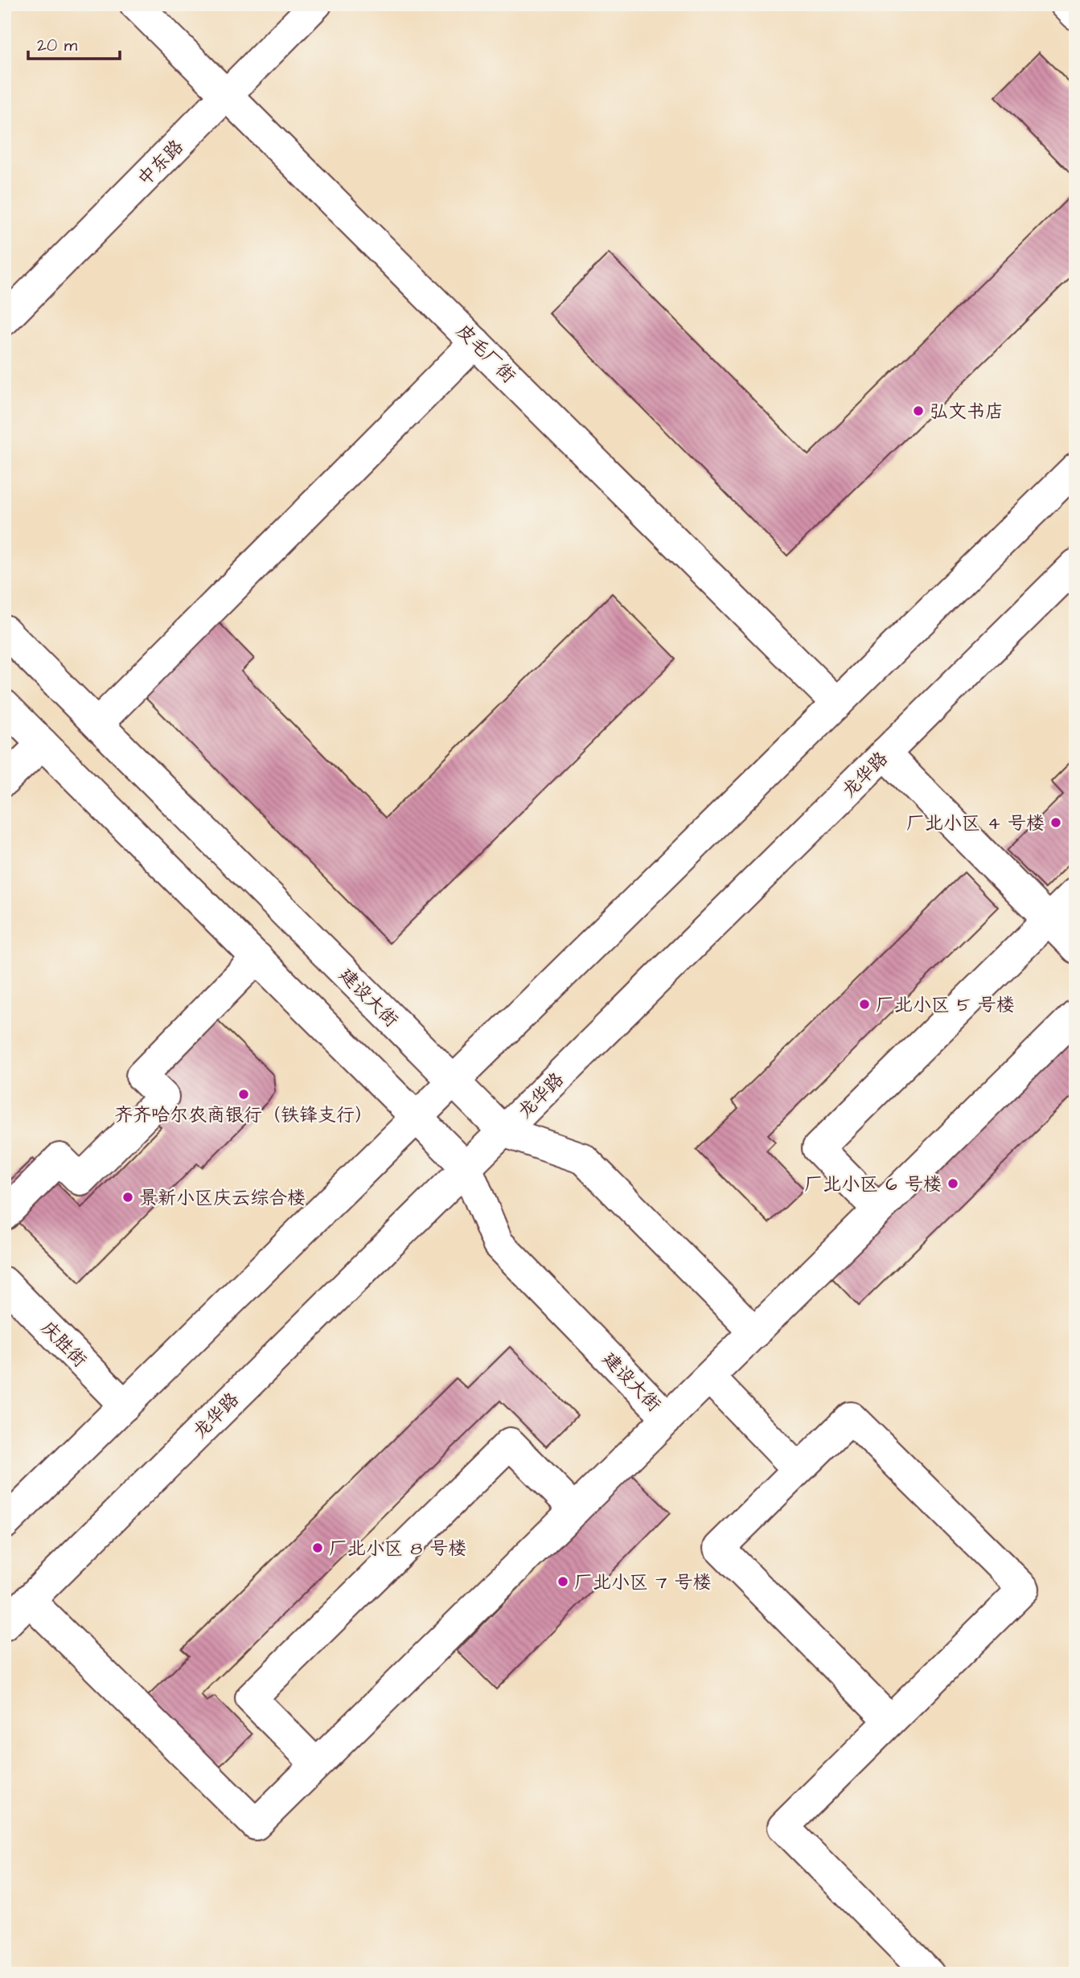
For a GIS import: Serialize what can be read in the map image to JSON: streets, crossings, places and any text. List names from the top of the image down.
{
  "streets": {
    "street": [
      "中东路",
      "皮毛厂街",
      "龙华路",
      "建设大街",
      "庆胜街"
    ]
  },
  "crossings": [
    ["中东路", "皮毛厂街"],
    ["龙华路", "建设大街"]
  ],
  "places": [
    "弘文书店",
    "厂北小区 4 号楼",
    "厂北小区 5 号楼",
    "齐齐哈尔农商银行（铁锋支行）",
    "厂北小区 6 号楼",
    "景新小区庆云综合楼",
    "厂北小区 8 号楼",
    "厂北小区 7 号楼"
  ],
  "scale_bar": "20 m"
}
